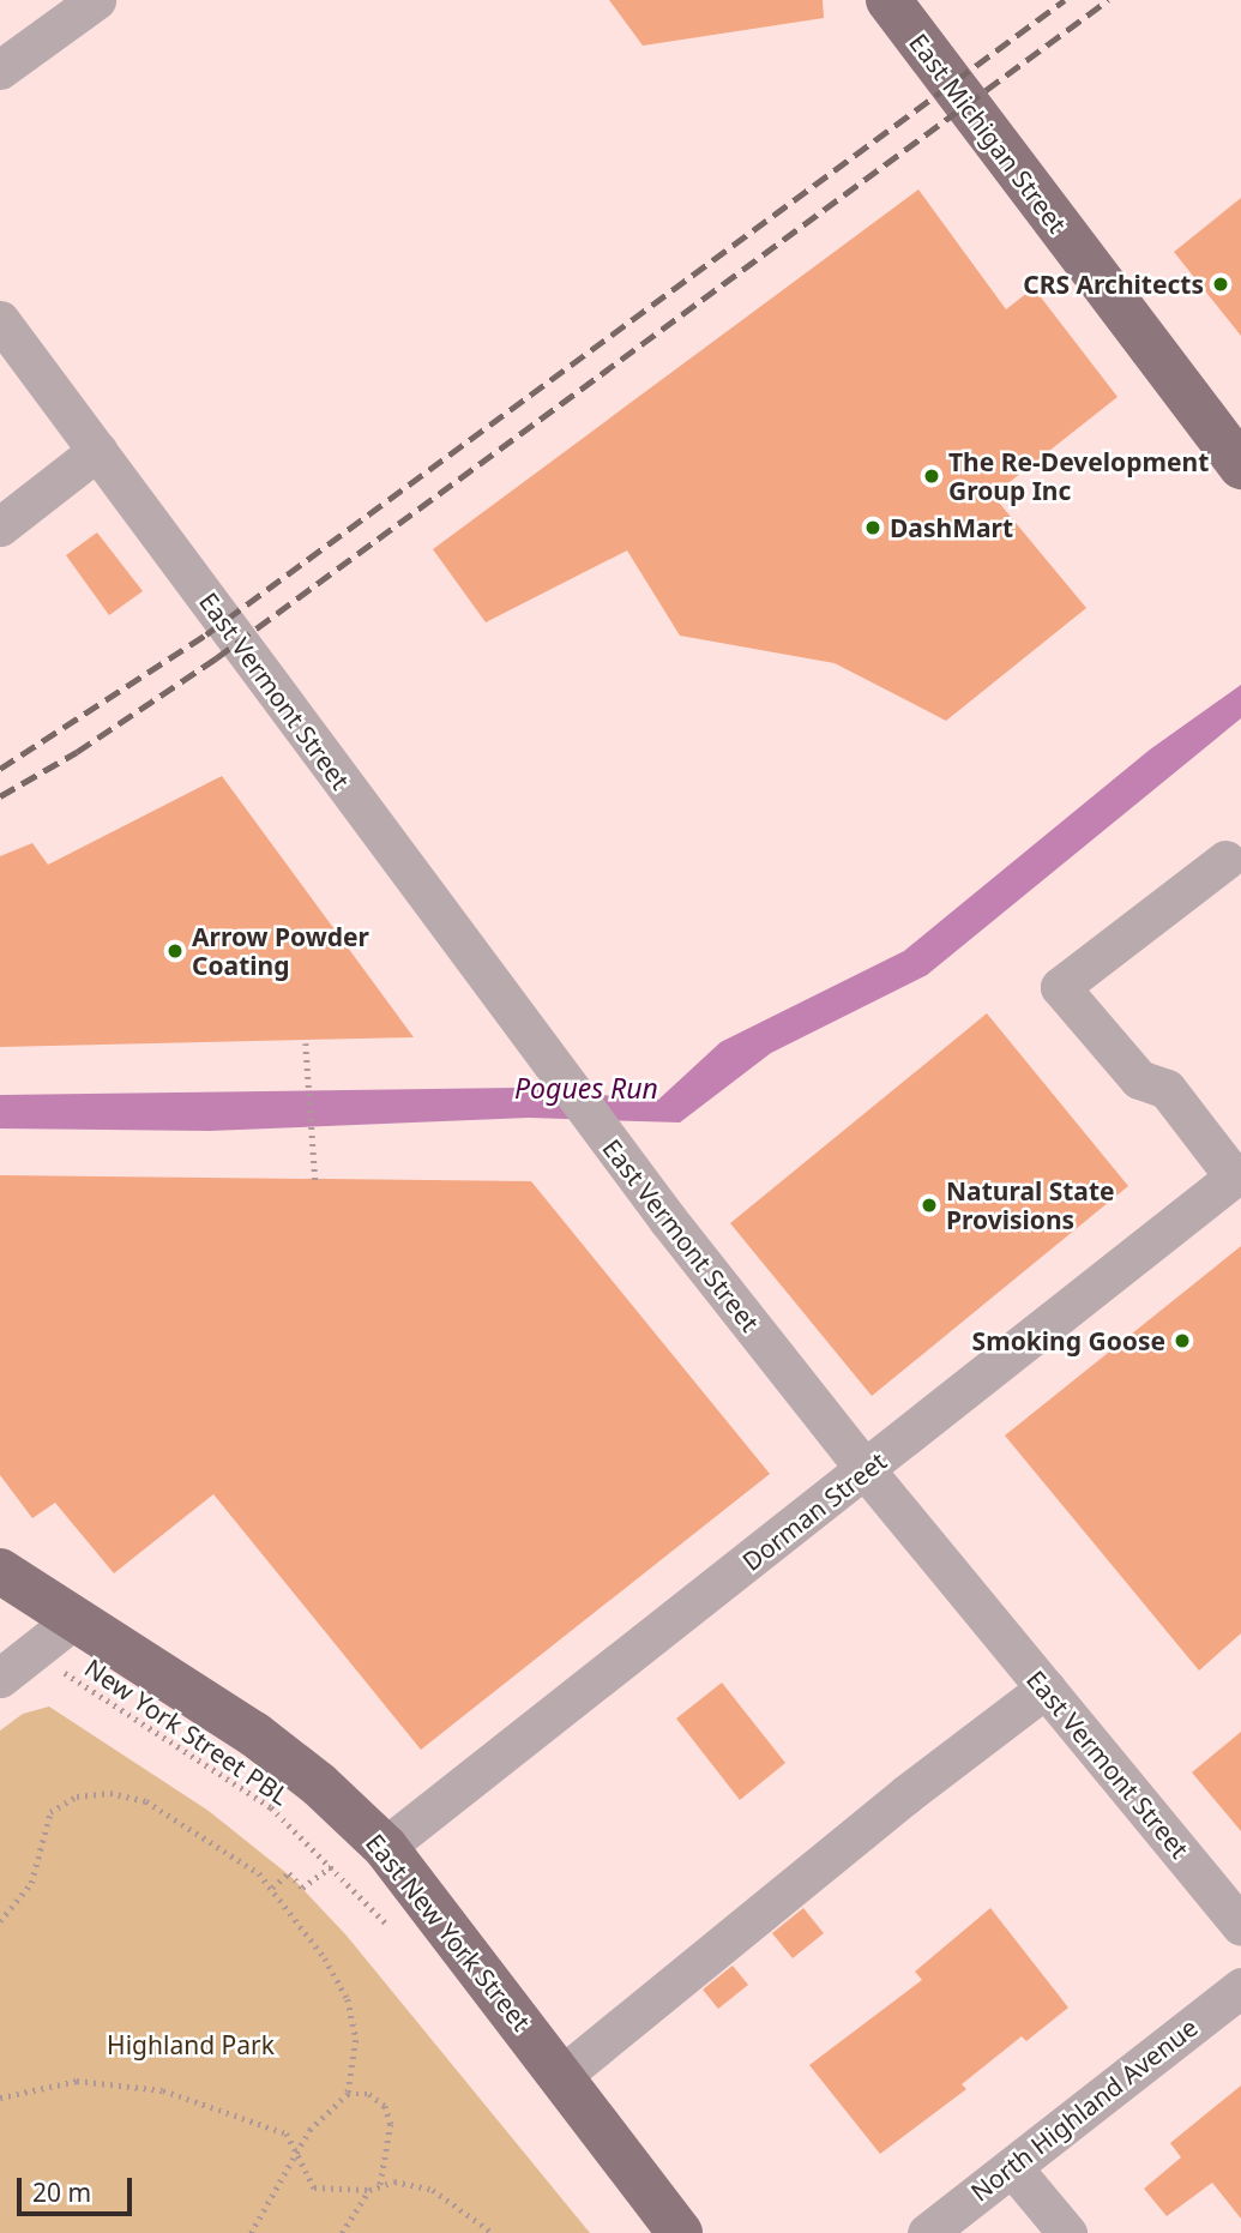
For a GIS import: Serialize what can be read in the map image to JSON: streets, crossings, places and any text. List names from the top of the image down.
{
  "streets": {
    "main road": ["East Michigan Street", "East New York Street"],
    "street": ["East Vermont Street", "Dorman Street", "North Highland Avenue"],
    "path": ["New York Street PBL"]
  },
  "crossings": [
    ["East Vermont Street", "Dorman Street"],
    ["Dorman Street", "East New York Street"]
  ],
  "water": ["Pogues Run"],
  "parks": ["Highland Park"],
  "places": [
    "CRS Architects",
    "The Re-Development Group Inc",
    "DashMart",
    "Arrow Powder Coating",
    "Natural State Provisions",
    "Smoking Goose"
  ],
  "scale_bar": "20 m"
}
